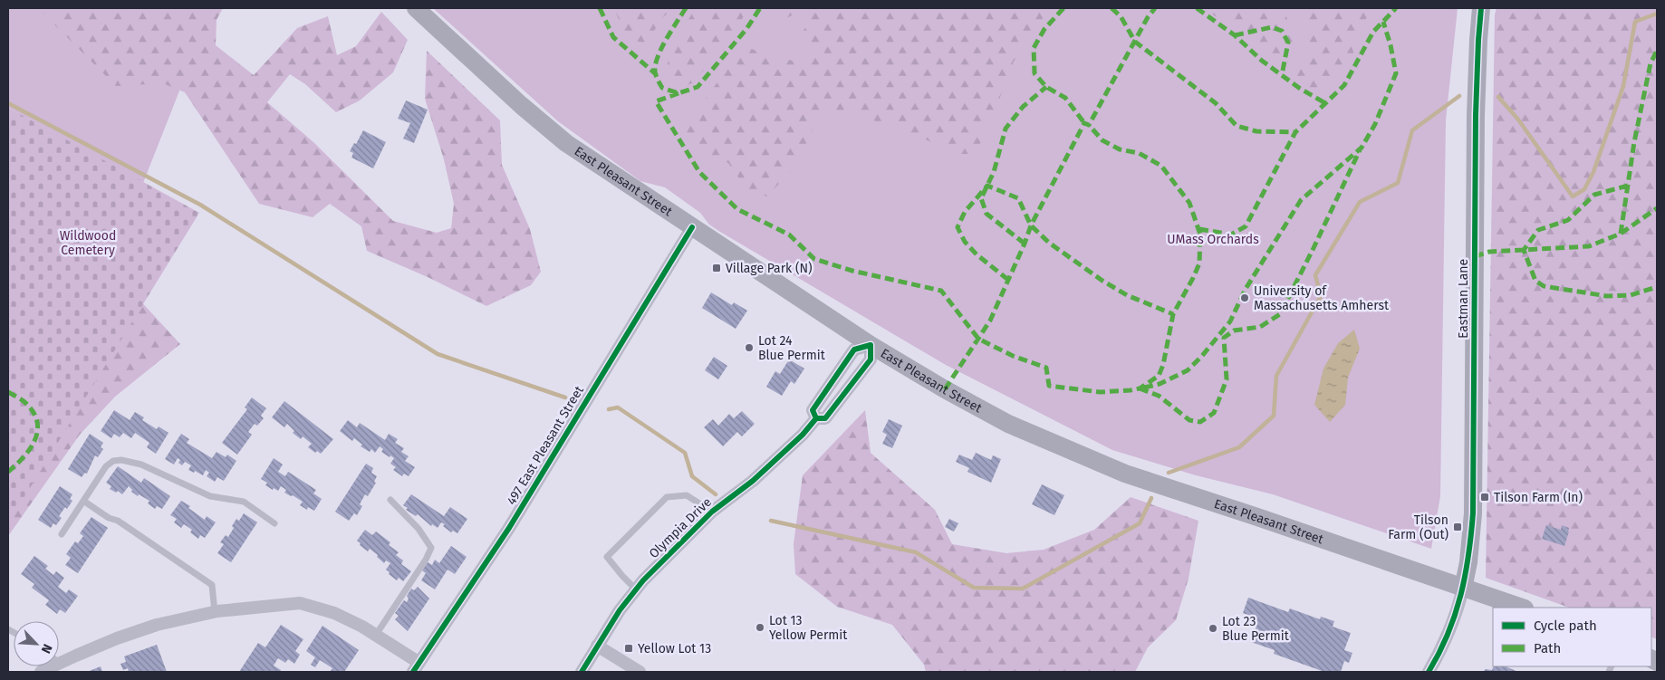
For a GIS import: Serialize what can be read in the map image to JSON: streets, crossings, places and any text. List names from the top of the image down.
{
  "streets": {
    "main road": ["East Pleasant Street", "Eastman Lane"],
    "street": ["497 East Pleasant Street", "Olympia Drive"]
  },
  "crossings": [
    ["East Pleasant Street", "Eastman Lane"],
    ["East Pleasant Street", "497 East Pleasant Street"],
    ["East Pleasant Street", "Olympia Drive"]
  ],
  "parks": ["Wildwood Cemetery", "UMass Orchards"],
  "places": {
    "transit": [
      "Village Park (N)",
      "Tilson Farm (In)",
      "Tilson Farm (Out)",
      "Yellow Lot 13"
    ],
    "other": [
      "University of Massachusetts Amherst",
      "Lot 24 Blue Permit",
      "Lot 13 Yellow Permit",
      "Lot 23 Blue Permit"
    ]
  },
  "legend": ["Cycle path", "Path"],
  "north": "bottom right"
}
